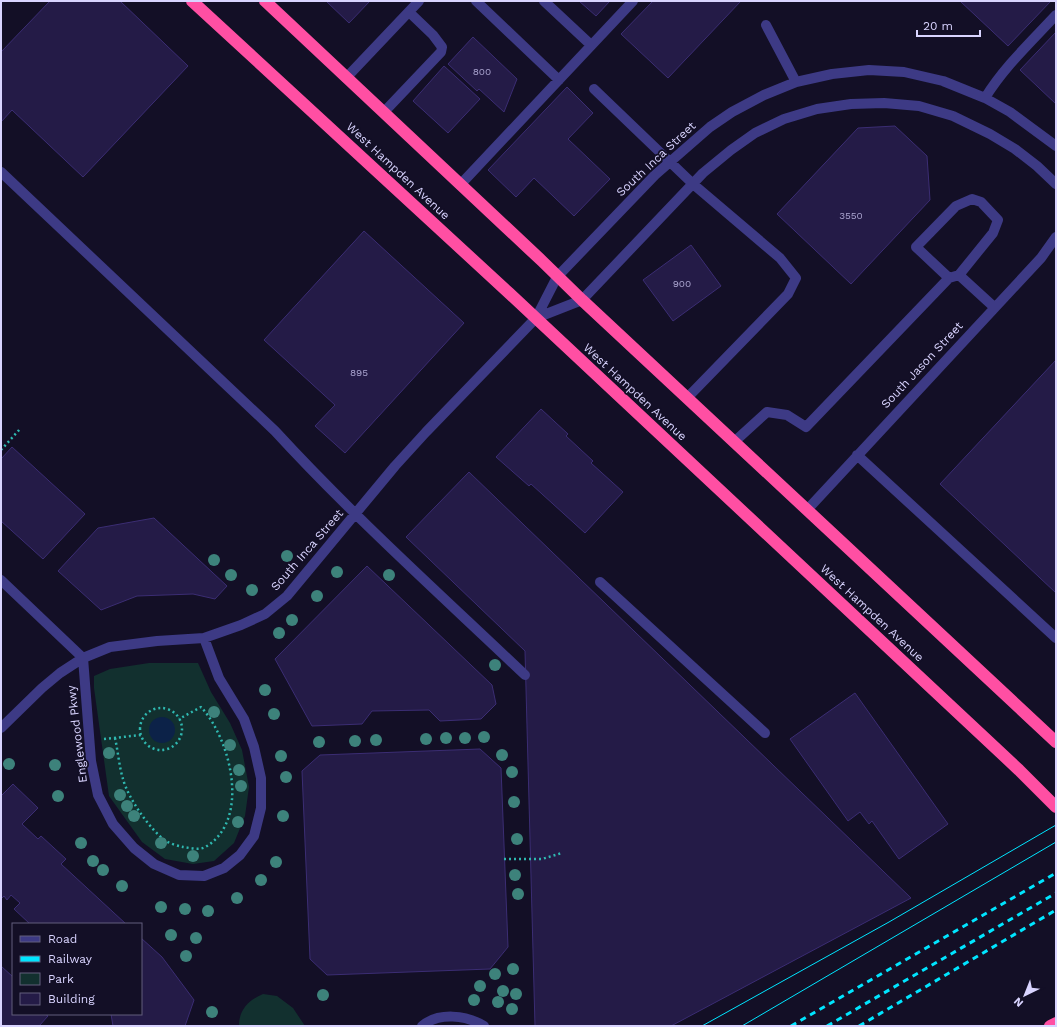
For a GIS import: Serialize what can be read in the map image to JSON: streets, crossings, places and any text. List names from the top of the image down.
{
  "streets": {
    "highway": ["West Hampden Avenue"],
    "street": ["South Inca Street", "South Jason Street", "Englewood Pkwy"]
  },
  "crossings": [
    ["South Inca Street", "West Hampden Avenue"],
    ["South Inca Street", "Englewood Pkwy"]
  ],
  "house_numbers": [
    "800",
    "3550",
    "900",
    "895"
  ],
  "legend": [
    "Road",
    "Railway",
    "Park",
    "Building"
  ],
  "scale_bar": "20 m",
  "north": "bottom left"
}
